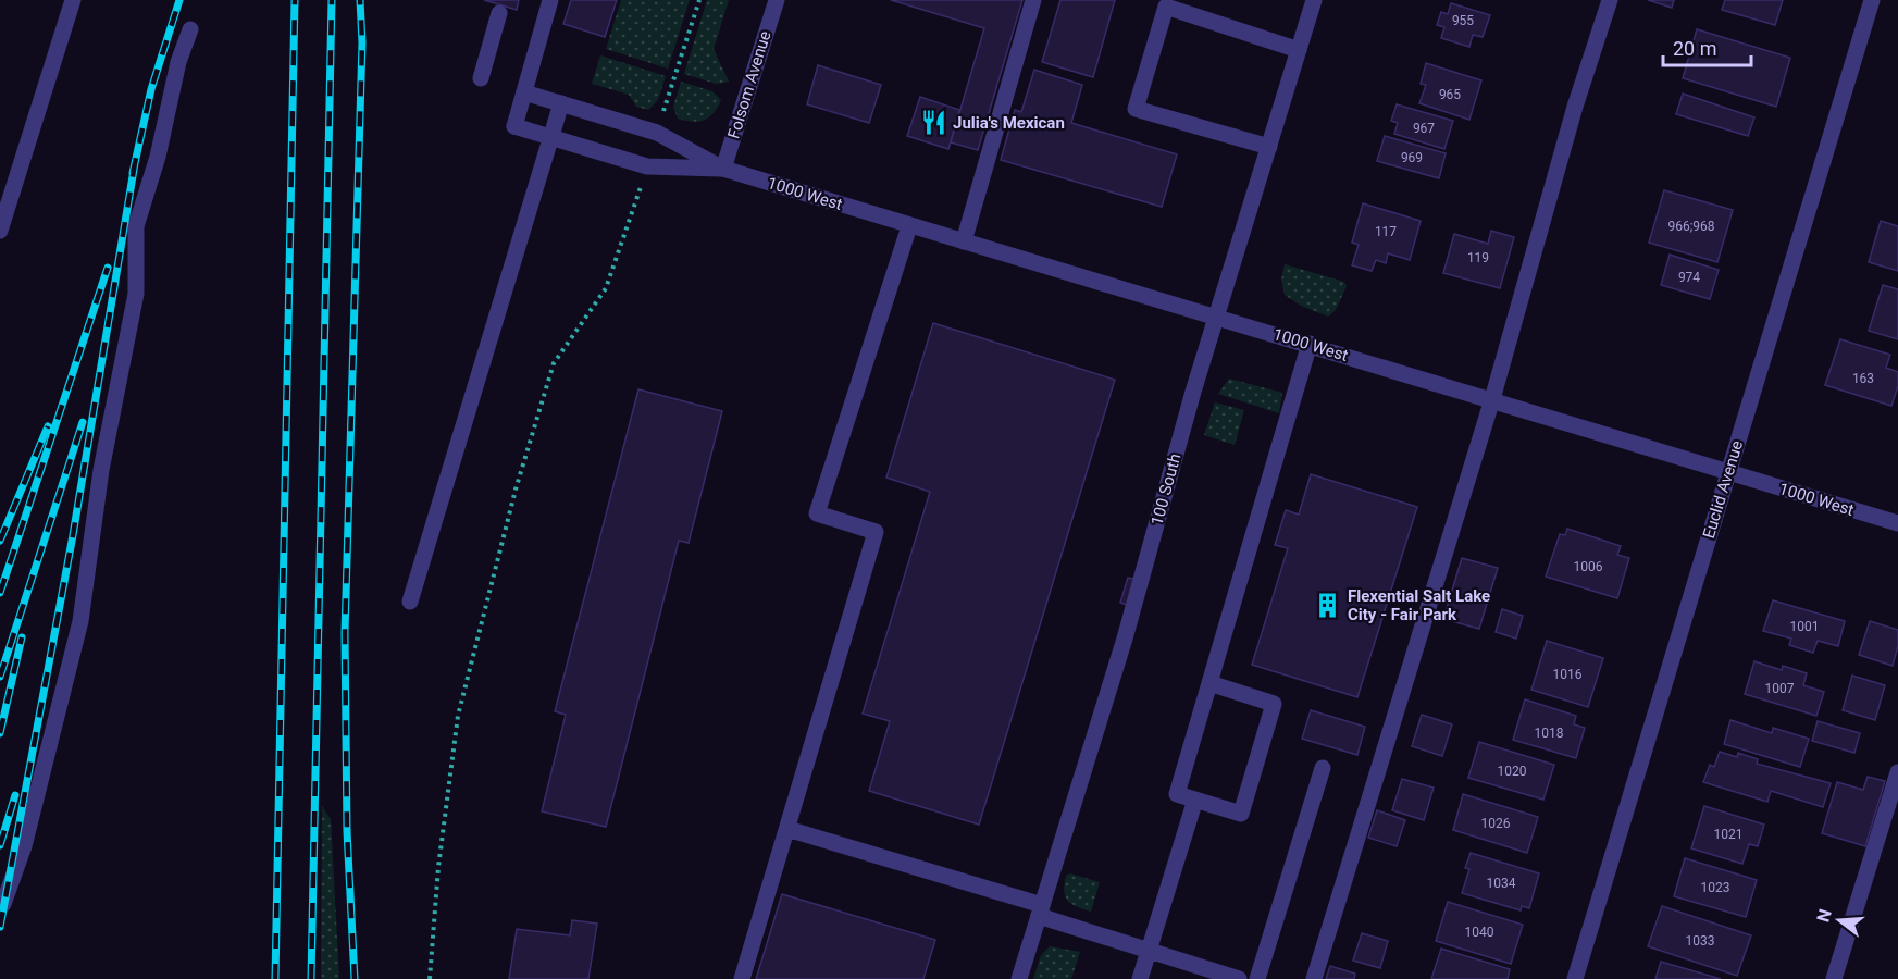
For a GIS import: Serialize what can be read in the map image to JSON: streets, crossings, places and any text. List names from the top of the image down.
{
  "streets": {
    "street": [
      "Folsom Avenue",
      "1000 West",
      "100 South",
      "Euclid Avenue"
    ]
  },
  "crossings": [
    ["Folsom Avenue", "1000 West"],
    ["1000 West", "100 South"],
    ["1000 West", "Euclid Avenue"]
  ],
  "places": {
    "restaurant": ["Julia's Mexican"],
    "building": ["Flexential Salt Lake City - Fair Park"]
  },
  "house_numbers": [
    "955",
    "965",
    "967",
    "969",
    "966;968",
    "117",
    "119",
    "974",
    "163",
    "1006",
    "1001",
    "1016",
    "1007",
    "1018",
    "1020",
    "1026",
    "1021",
    "1034",
    "1023",
    "1040",
    "1033"
  ],
  "scale_bar": "20 m",
  "north": "left"
}
